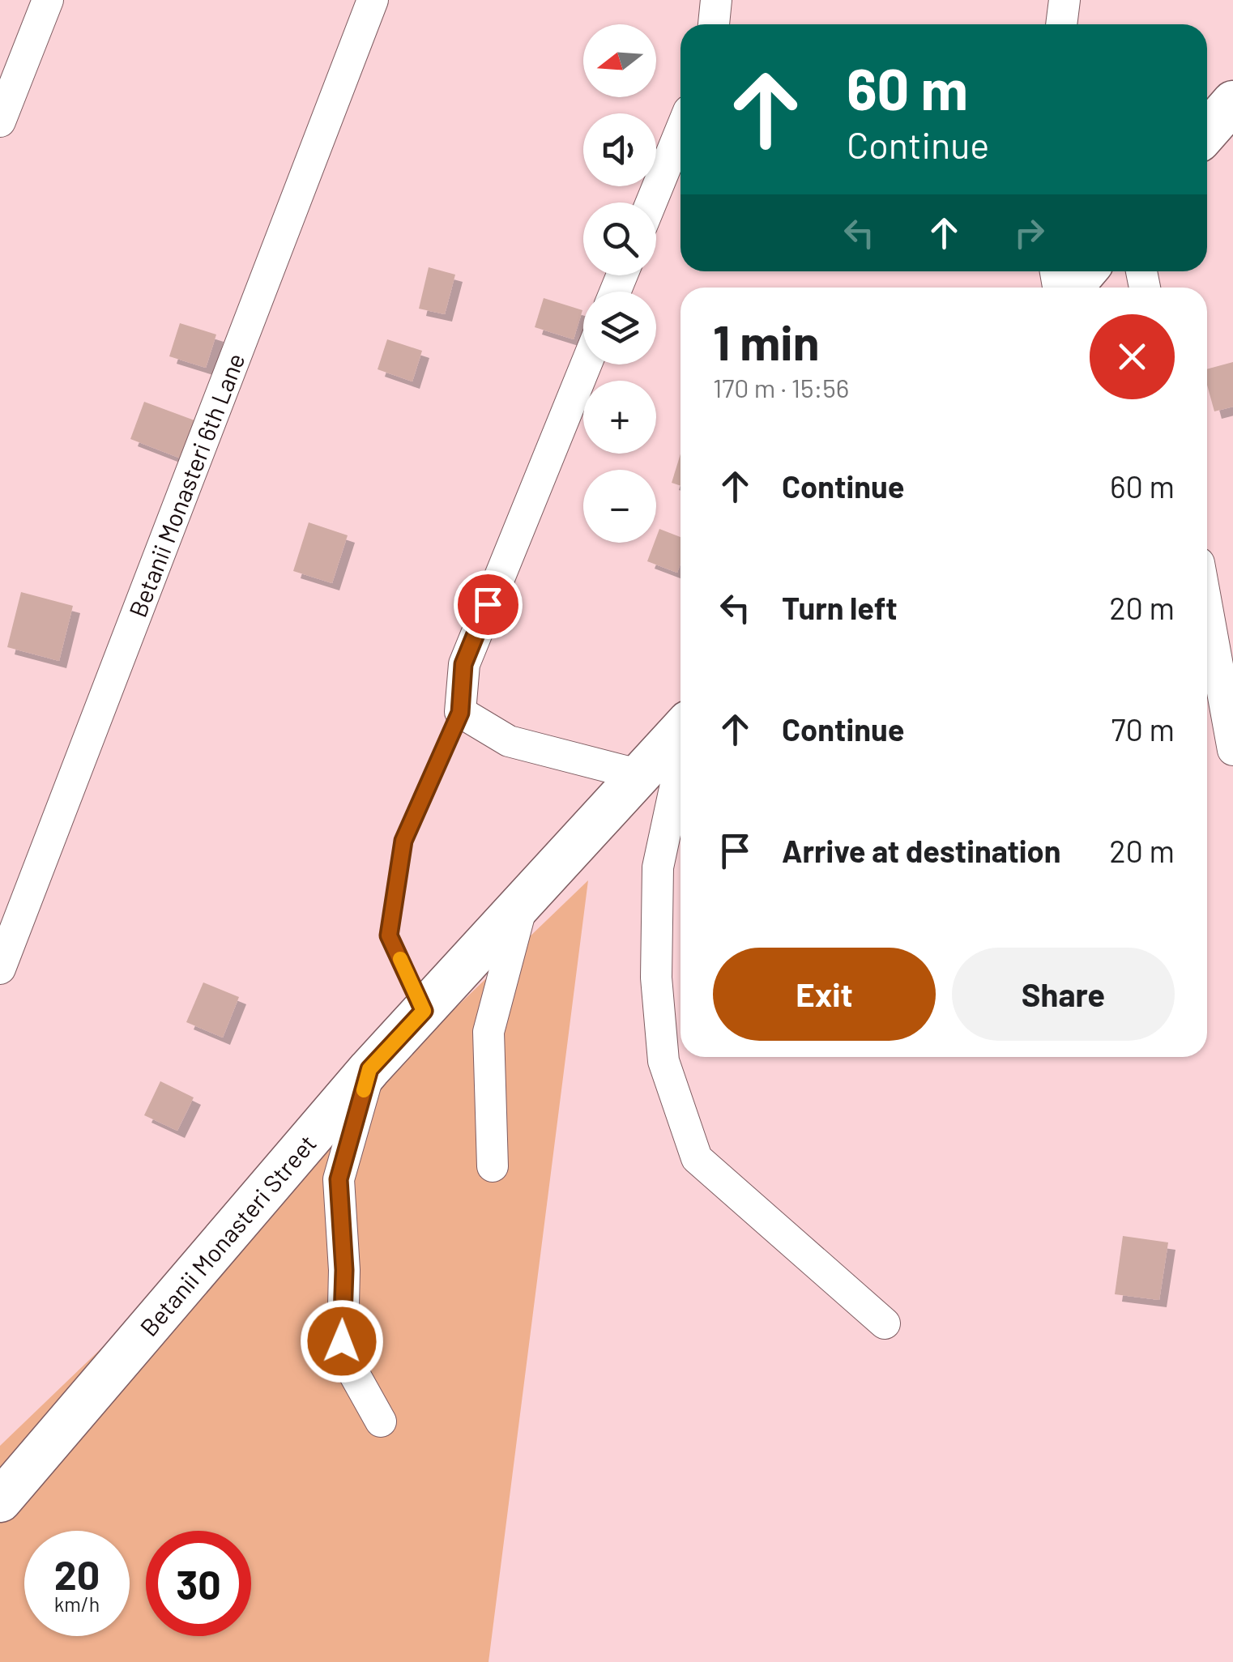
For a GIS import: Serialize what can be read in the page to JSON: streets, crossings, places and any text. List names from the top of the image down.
{
  "streets": {
    "street": ["Betanii Monasteri 6th Lane", "Betanii Monasteri Street"]
  },
  "north": "left",
  "page": {
    "map_buttons": ["+", "−"],
    "turn": ["60 m", "Continue"],
    "heading": ["1 min", "170 m · 15:56"],
    "list": [
      {
        "name": "Continue",
        "value": "60 m"
      },
      {
        "name": "Turn left",
        "value": "20 m"
      },
      {
        "name": "Continue",
        "value": "70 m"
      },
      {
        "name": "Arrive at destination",
        "value": "20 m"
      }
    ],
    "buttons": ["Exit", "Share"],
    "speed": "20 km/h",
    "limit": "30"
  }
}
